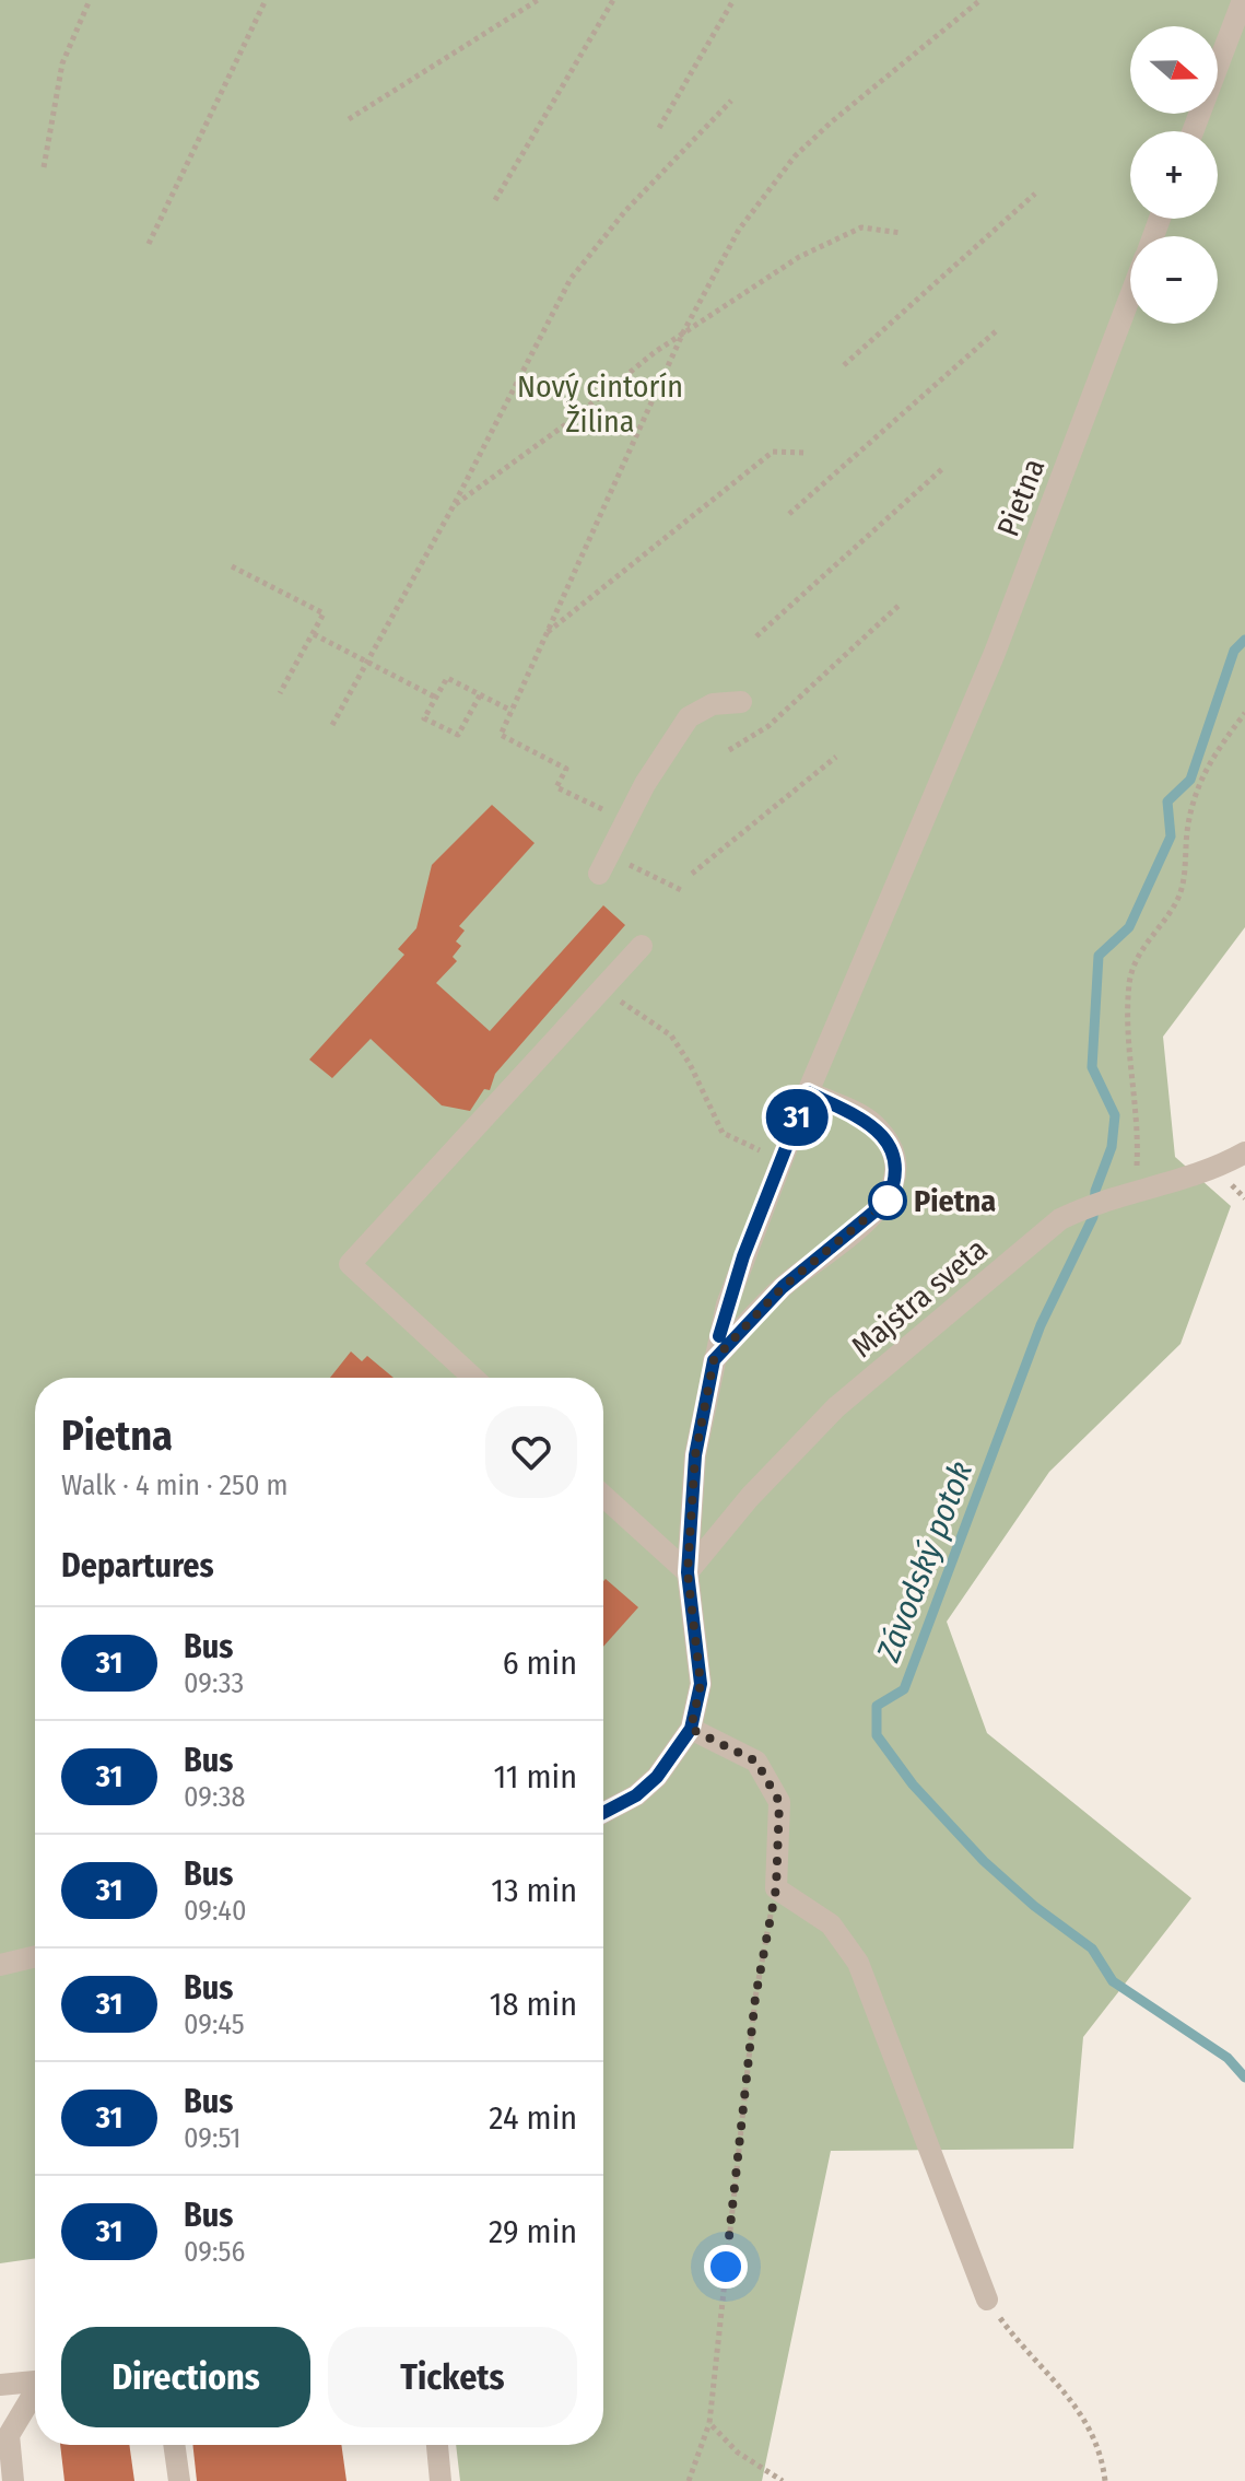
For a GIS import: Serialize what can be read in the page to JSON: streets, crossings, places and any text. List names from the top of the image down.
{
  "streets": {
    "street": ["Pietna", "Majstra sveta"]
  },
  "crossings": [
    ["Pietna", "Majstra sveta"]
  ],
  "water": ["Závodský potok"],
  "parks": ["Nový cintorín Žilina"],
  "places": ["Pietna"],
  "lines": ["bus line 31"],
  "north": "right",
  "page": {
    "on_map": "31",
    "map_buttons": ["+", "−"],
    "heading": [
      ["Pietna", "Walk · 4 min · 250 m"],
      "Departures"
    ],
    "list": [
      {
        "mark": "31",
        "name": "Bus",
        "note": "09:33",
        "value": "6 min"
      },
      {
        "mark": "31",
        "name": "Bus",
        "note": "09:38",
        "value": "11 min"
      },
      {
        "mark": "31",
        "name": "Bus",
        "note": "09:40",
        "value": "13 min"
      },
      {
        "mark": "31",
        "name": "Bus",
        "note": "09:45",
        "value": "18 min"
      },
      {
        "mark": "31",
        "name": "Bus",
        "note": "09:51",
        "value": "24 min"
      },
      {
        "mark": "31",
        "name": "Bus",
        "note": "09:56",
        "value": "29 min"
      }
    ],
    "buttons": ["Directions", "Tickets"]
  }
}
